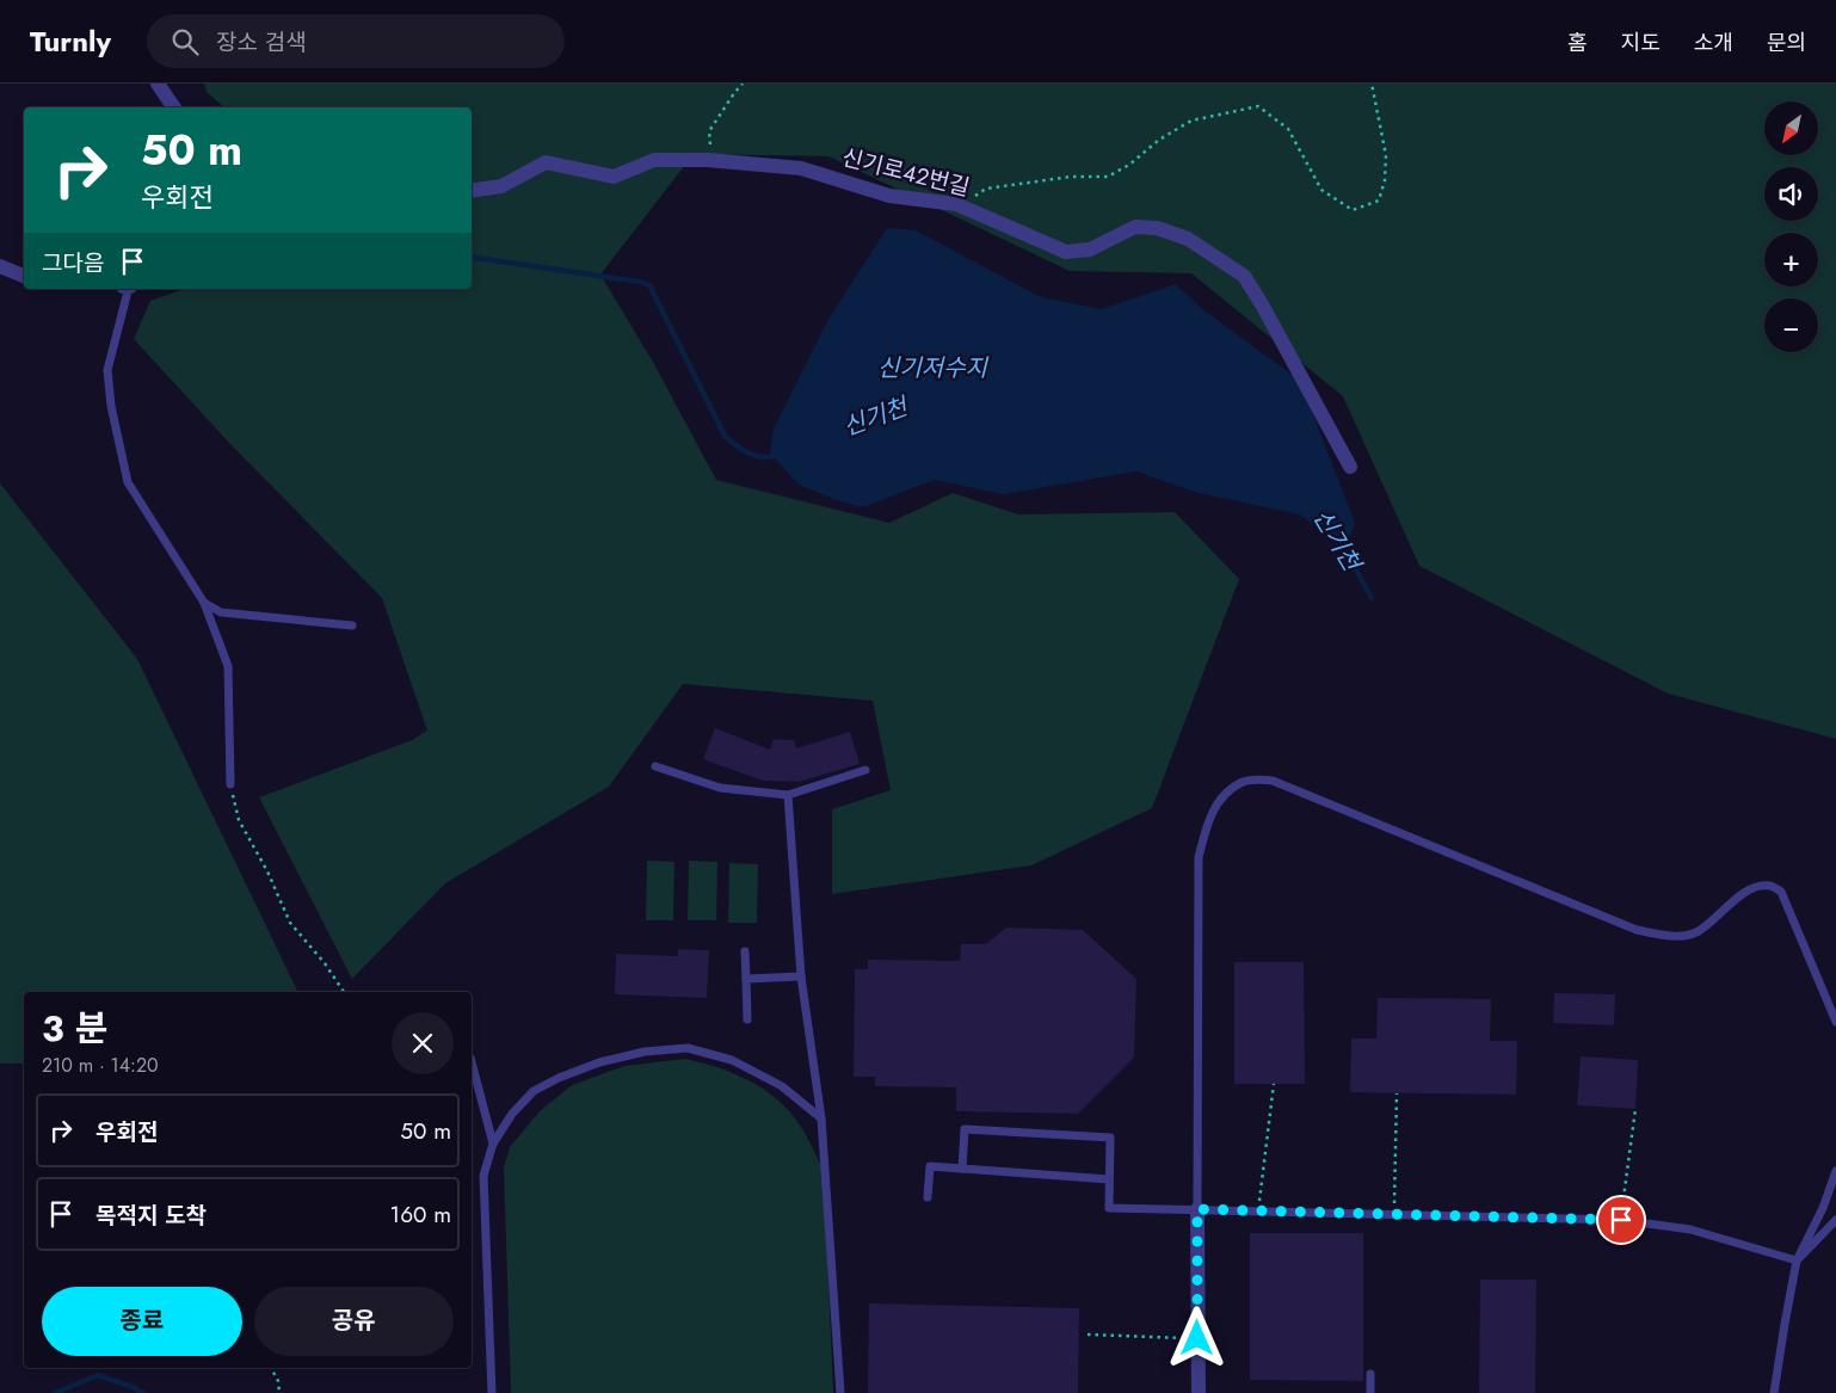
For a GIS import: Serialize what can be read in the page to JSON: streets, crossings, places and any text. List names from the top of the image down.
{
  "streets": {
    "street": ["신기로42번길"]
  },
  "water": ["신기저수지", "신기천"],
  "north": "bottom left",
  "page": {
    "header": "Turnly",
    "search": "장소 검색",
    "nav": [
      "홈",
      "지도",
      "소개",
      "문의"
    ],
    "map_buttons": ["+", "−"],
    "turn": ["50 m", "우회전"],
    "then": "그다음",
    "heading": ["3 분", "210 m · 14:20"],
    "list": [
      {
        "name": "우회전",
        "value": "50 m"
      },
      {
        "name": "목적지 도착",
        "value": "160 m"
      }
    ],
    "buttons": ["종료", "공유"]
  }
}
